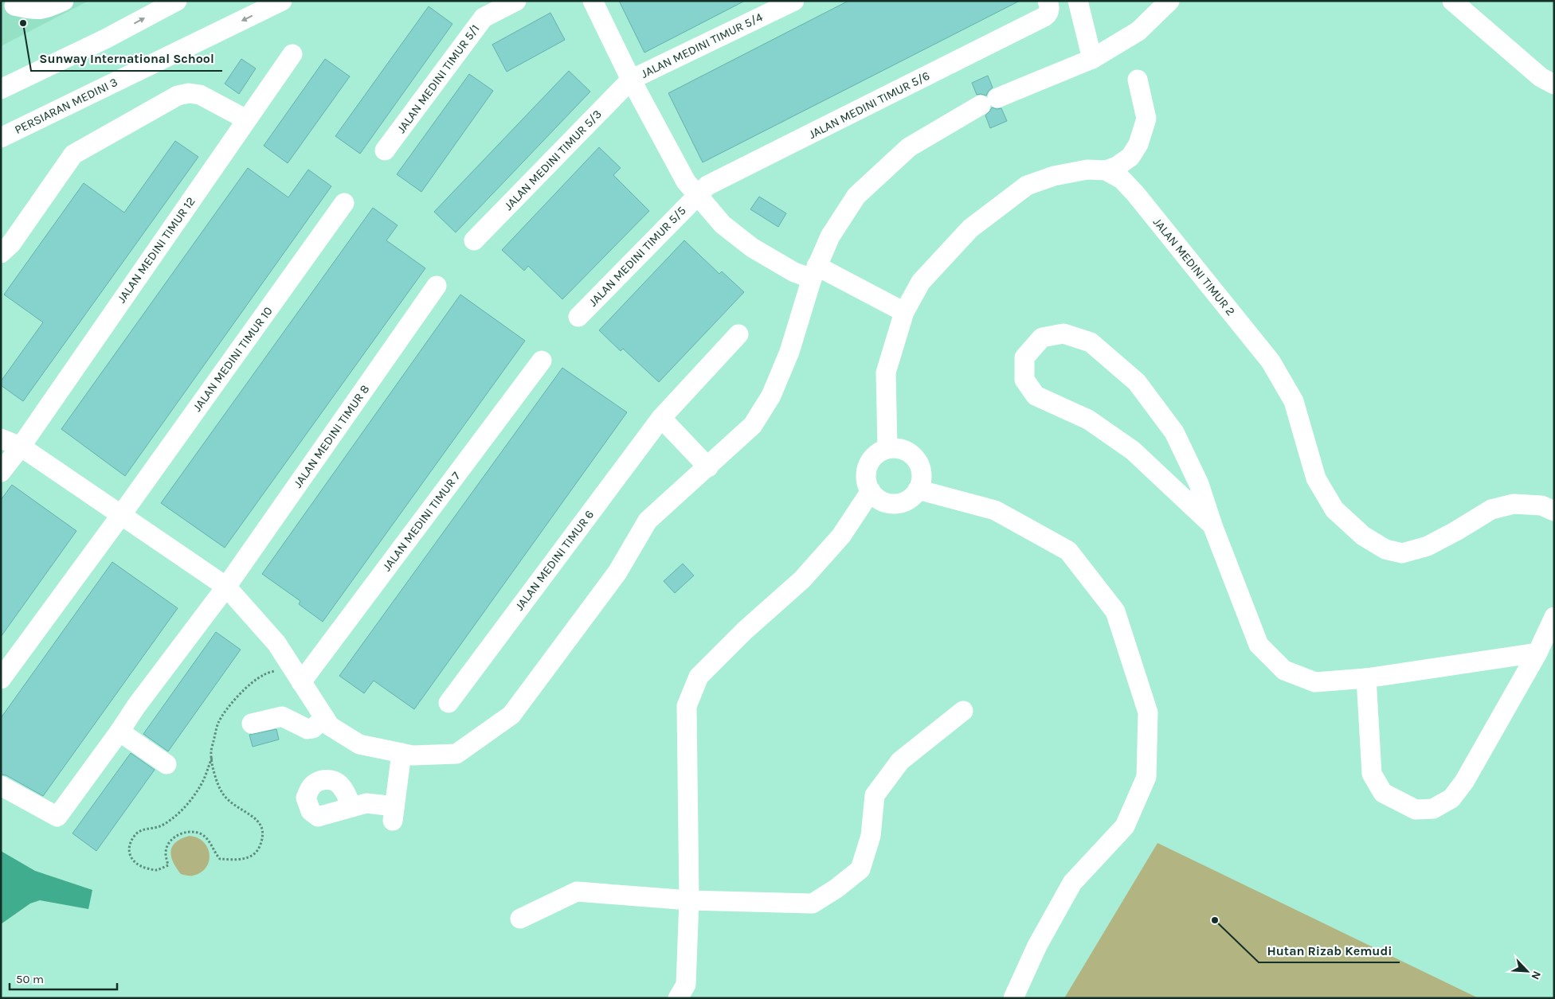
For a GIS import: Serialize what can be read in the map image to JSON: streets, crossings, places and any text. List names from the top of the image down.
{
  "streets": {
    "street": [
      "JALAN MEDINI TIMUR 5/4",
      "JALAN MEDINI TIMUR 5/1",
      "JALAN MEDINI TIMUR 5/6",
      "PERSIARAN MEDINI 3",
      "JALAN MEDINI TIMUR 5/3",
      "JALAN MEDINI TIMUR 12",
      "JALAN MEDINI TIMUR 5/5",
      "JALAN MEDINI TIMUR 2",
      "JALAN MEDINI TIMUR 10",
      "JALAN MEDINI TIMUR 8",
      "JALAN MEDINI TIMUR 7",
      "JALAN MEDINI TIMUR 6"
    ]
  },
  "crossings": [
    ["JALAN MEDINI TIMUR 5/4", "JALAN MEDINI TIMUR 5/3"],
    ["JALAN MEDINI TIMUR 5/6", "JALAN MEDINI TIMUR 5/5"]
  ],
  "places": ["Sunway International School", "Hutan Rizab Kemudi"],
  "scale_bar": "50 m",
  "north": "bottom right"
}
